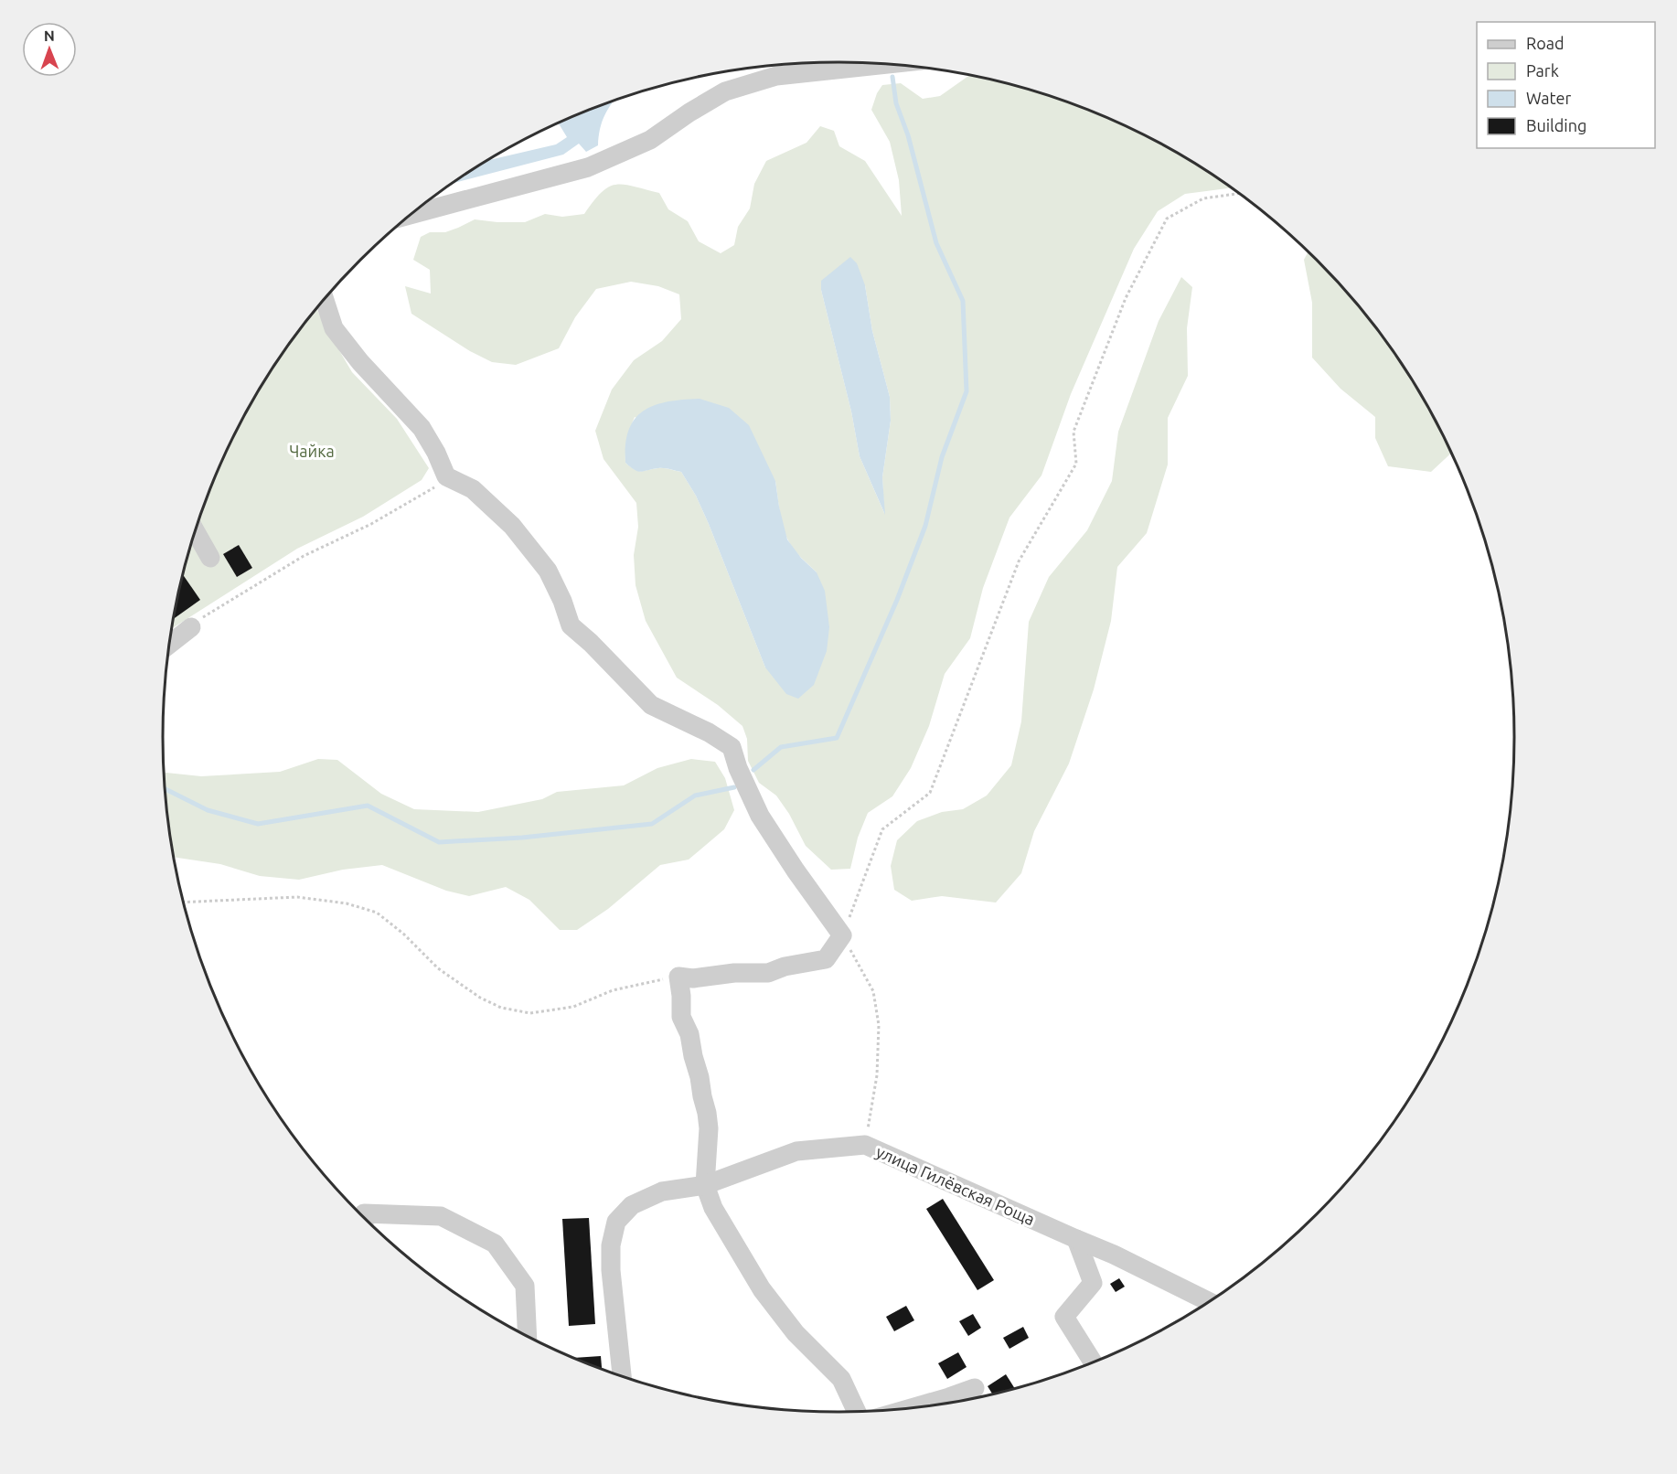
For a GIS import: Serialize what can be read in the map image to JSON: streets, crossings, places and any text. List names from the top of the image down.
{
  "streets": {
    "street": ["улица Гилёвская Роща"]
  },
  "parks": ["Чайка"],
  "legend": [
    "Road",
    "Park",
    "Water",
    "Building"
  ],
  "north": "top"
}
